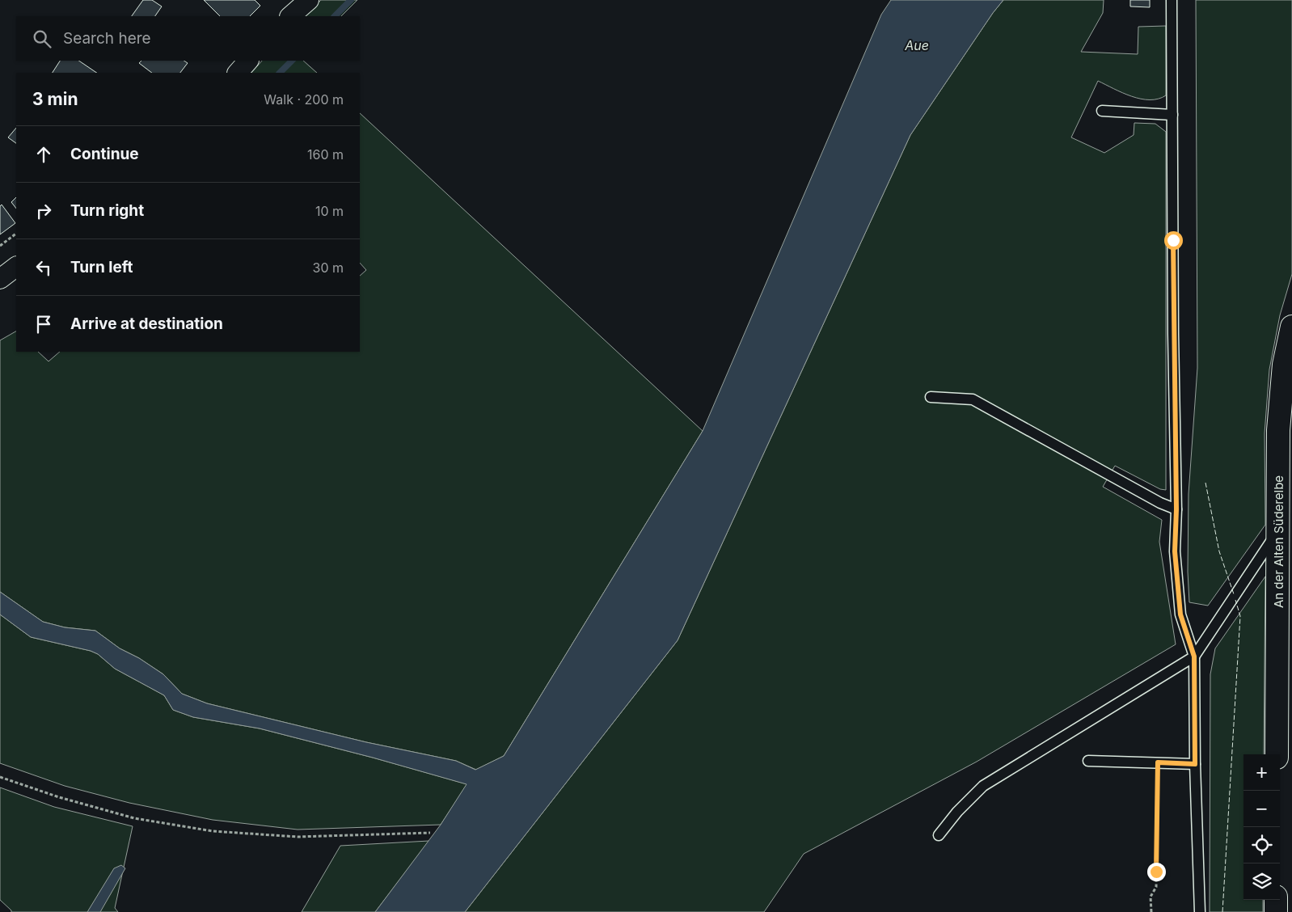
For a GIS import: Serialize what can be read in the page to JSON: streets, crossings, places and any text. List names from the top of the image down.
{
  "streets": {
    "main road": ["An der Alten Süderelbe"]
  },
  "water": ["Aue"],
  "page": {
    "search": "Search here",
    "heading": ["3 min", "Walk · 200 m"],
    "list": [
      ["Continue", "160 m"],
      ["Turn right", "10 m"],
      ["Turn left", "30 m"],
      "Arrive at destination"
    ],
    "map_buttons": ["+", "−"]
  }
}
